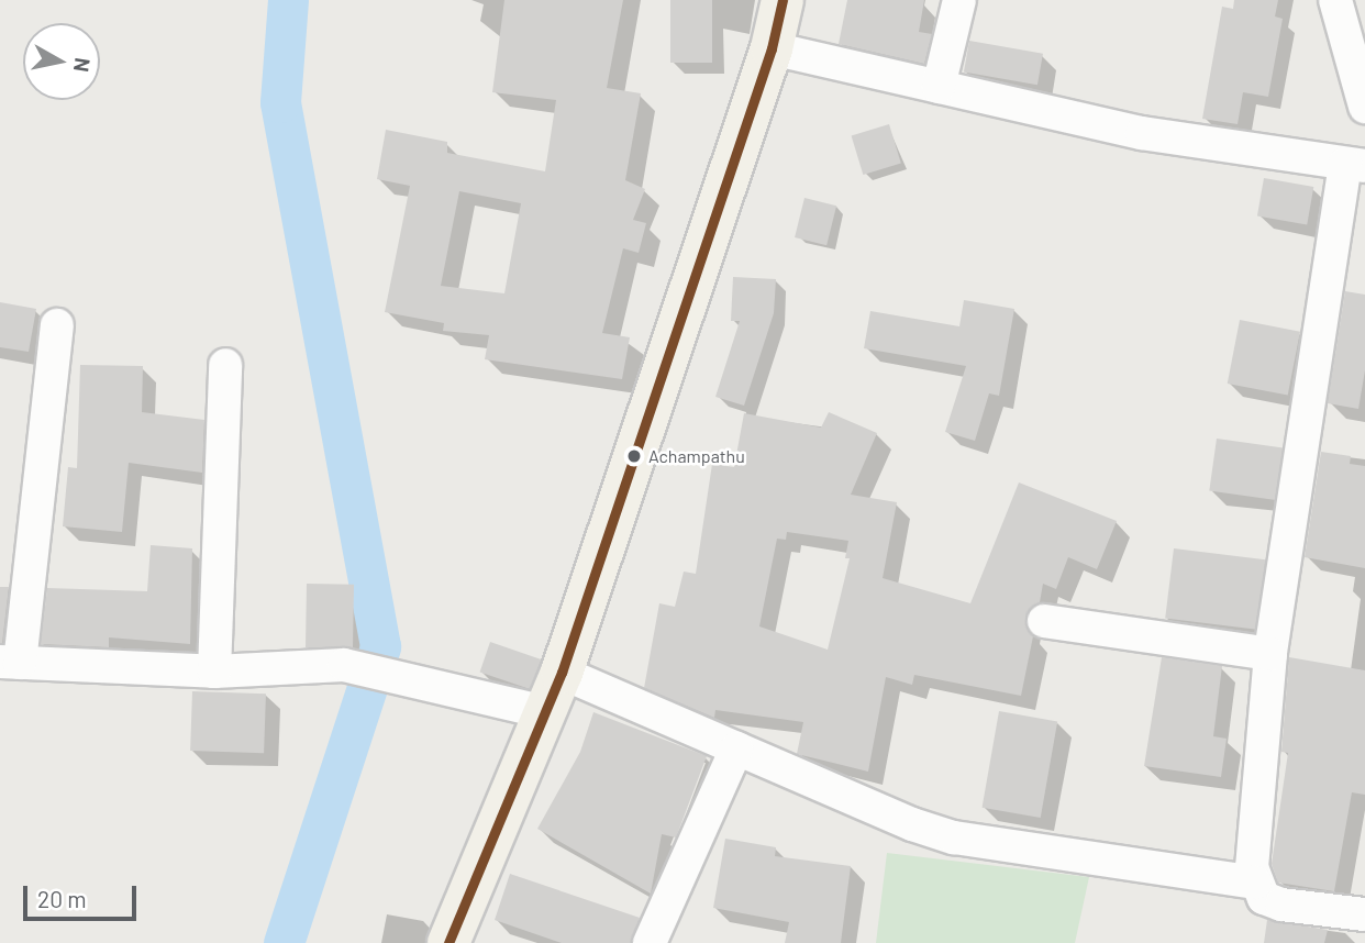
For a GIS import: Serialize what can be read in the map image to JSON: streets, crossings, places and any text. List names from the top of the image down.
{
  "places": ["Achampathu"],
  "scale_bar": "20 m",
  "north": "right"
}
